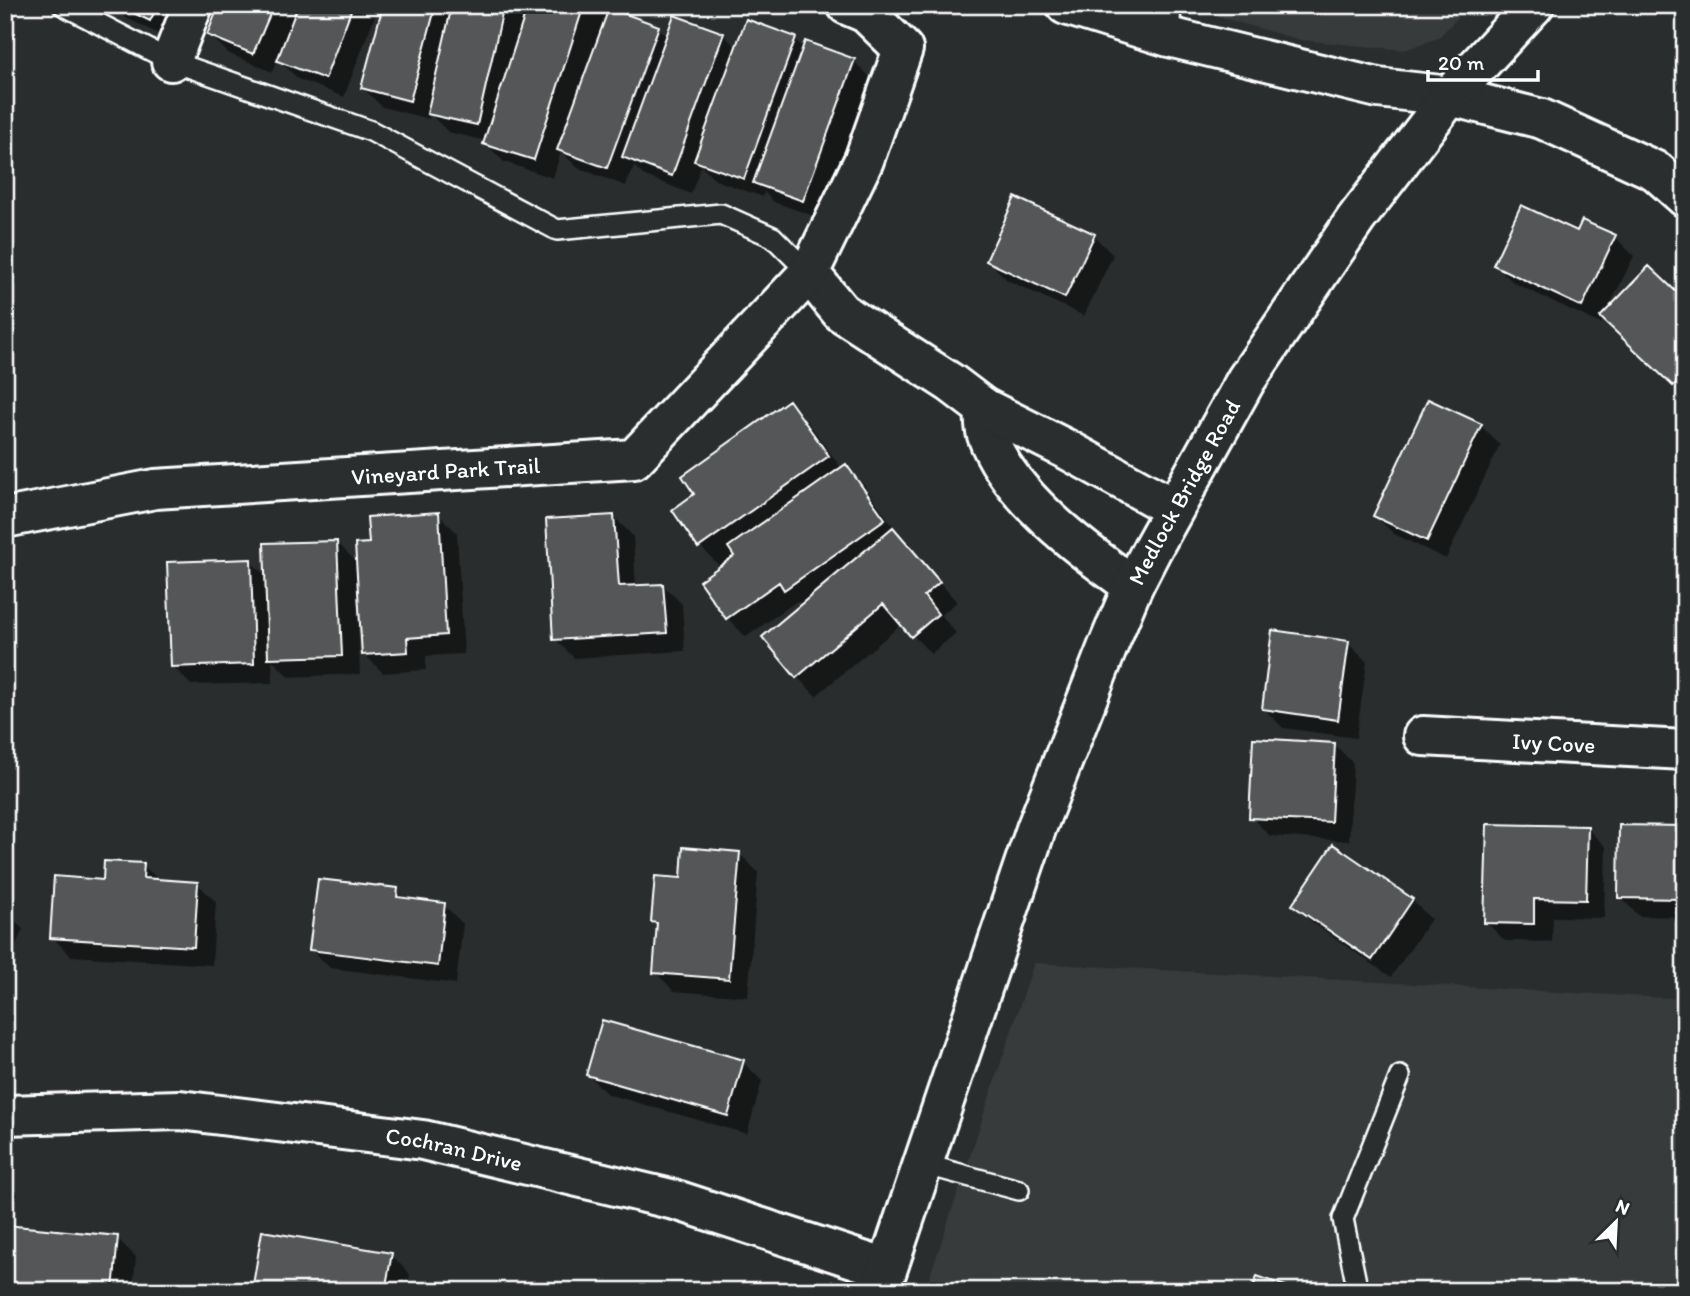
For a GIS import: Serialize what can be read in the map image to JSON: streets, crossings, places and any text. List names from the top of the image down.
{
  "streets": {
    "street": [
      "Vineyard Park Trail",
      "Medlock Bridge Road",
      "Ivy Cove",
      "Cochran Drive"
    ]
  },
  "crossings": [
    ["Medlock Bridge Road", "Cochran Drive"]
  ],
  "scale_bar": "20 m",
  "north": "top right"
}
